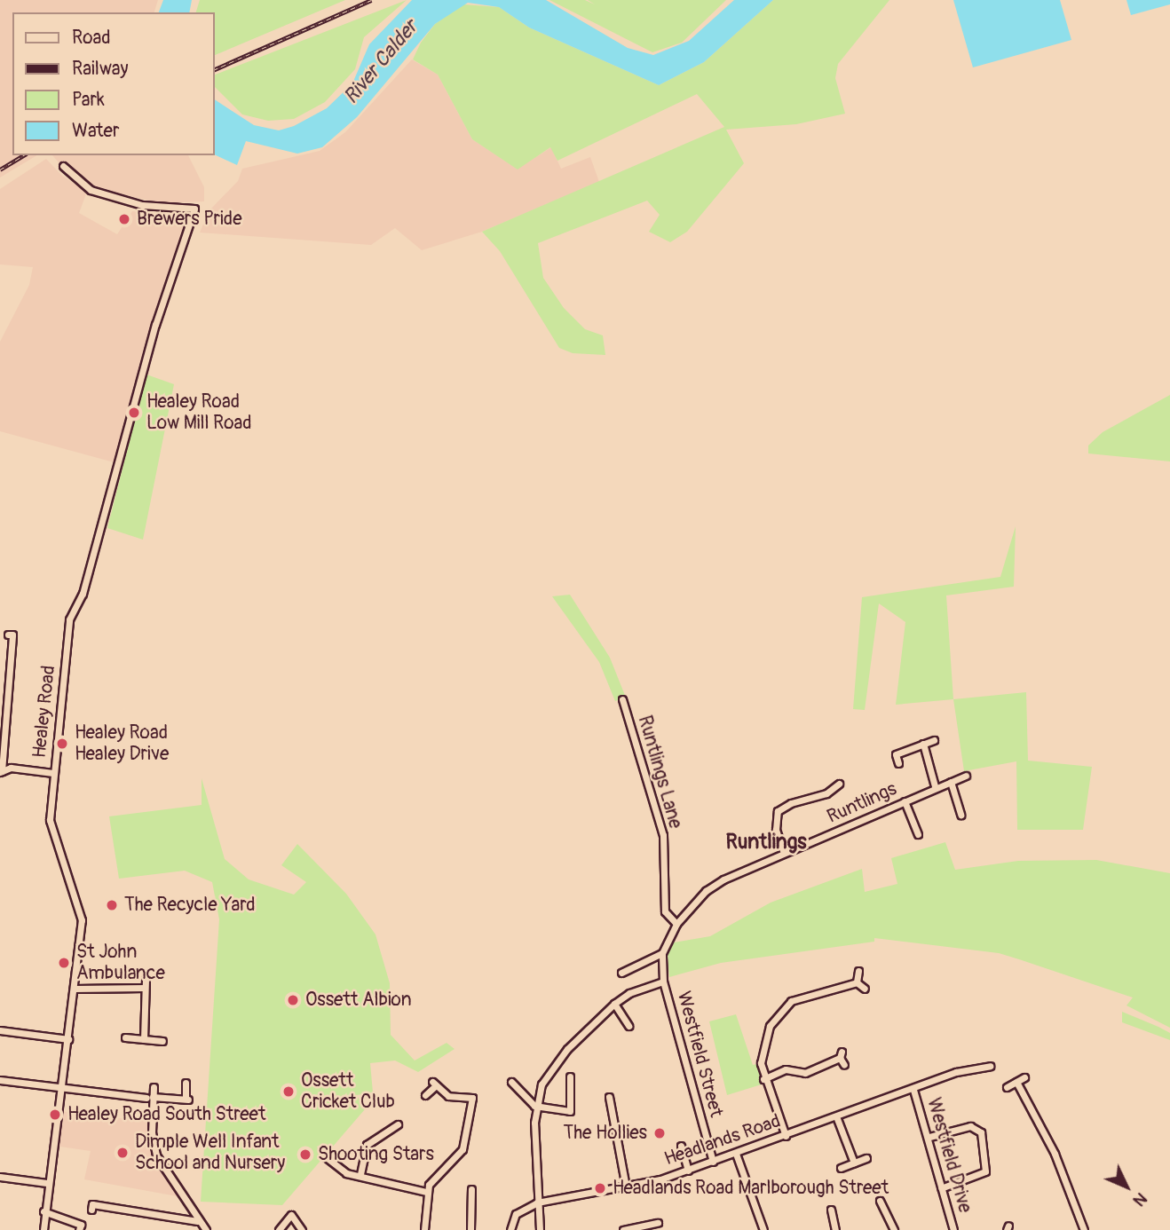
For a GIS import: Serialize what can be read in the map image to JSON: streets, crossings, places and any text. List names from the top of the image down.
{
  "streets": {
    "street": [
      "Healey Road",
      "Runtlings Lane",
      "Runtlings",
      "Westfield Street",
      "Headlands Road",
      "Westfield Drive"
    ]
  },
  "crossings": [
    ["Runtlings Lane", "Runtlings"],
    ["Runtlings", "Westfield Street"],
    ["Westfield Street", "Headlands Road"],
    ["Headlands Road", "Westfield Drive"]
  ],
  "districts": ["Runtlings"],
  "water": ["River Calder"],
  "places": [
    "Brewers Pride",
    "Healey Road Low Mill Road",
    "Healey Road Healey Drive",
    "The Recycle Yard",
    "St John Ambulance",
    "Ossett Albion",
    "Ossett Cricket Club",
    "Healey Road South Street",
    "The Hollies",
    "Dimple Well Infant School and Nursery",
    "Shooting Stars",
    "Headlands Road Marlborough Street"
  ],
  "legend": [
    "Road",
    "Railway",
    "Park",
    "Water"
  ],
  "north": "bottom right"
}
